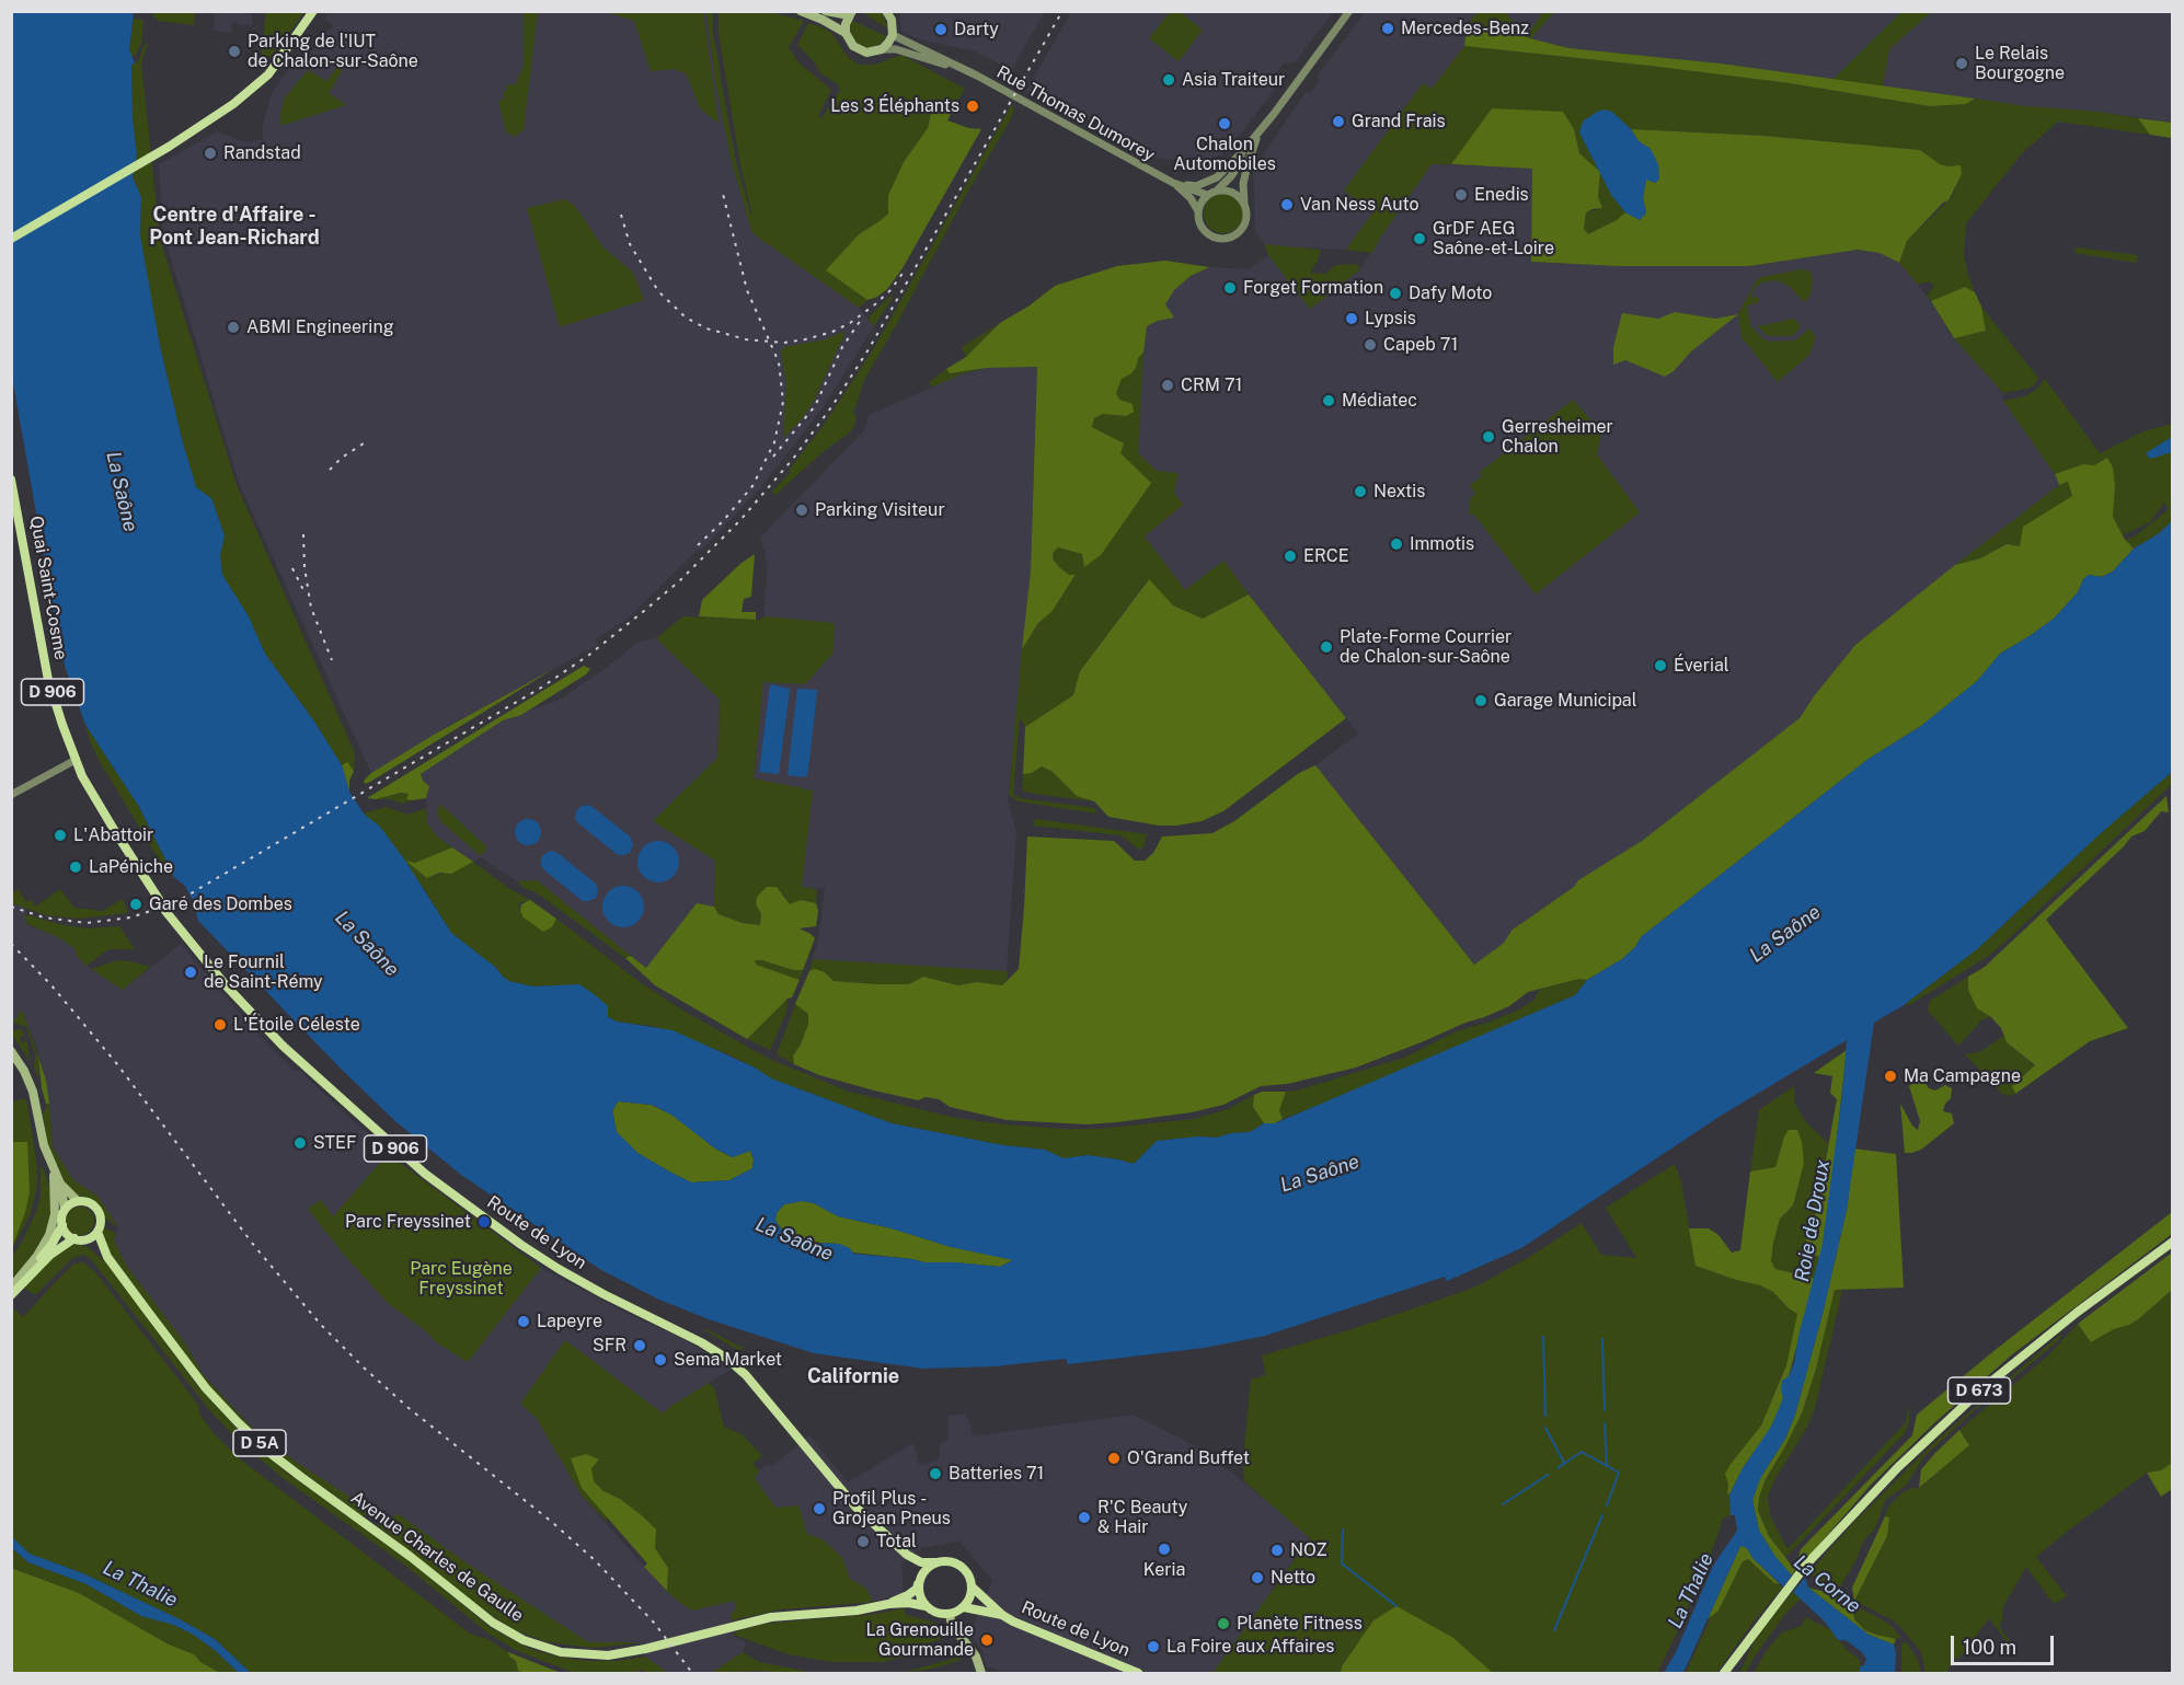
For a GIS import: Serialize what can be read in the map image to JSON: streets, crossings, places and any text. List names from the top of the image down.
{
  "streets": {
    "main road": [
      "Quai Saint-Cosme",
      "D 906",
      "Route de Lyon",
      "D 673",
      "D 5A",
      "Avenue Charles de Gaulle"
    ],
    "street": ["Rue Thomas Dumorey"]
  },
  "crossings": [
    ["Quai Saint-Cosme", "Route de Lyon"],
    ["Route de Lyon", "D 5A"],
    ["D 5A", "Avenue Charles de Gaulle"]
  ],
  "districts": ["Centre d'Affaire - Pont Jean-Richard", "Californie"],
  "water": [
    "La Saône",
    "Roie de Droux",
    "La Thalie",
    "La Corne"
  ],
  "parks": ["Parc Eugène Freyssinet"],
  "places": [
    "Mercedes-Benz",
    "Darty",
    "Parking de l'IUT de Chalon-sur-Saône",
    "Le Relais Bourgogne",
    "Asia Traiteur",
    "Les 3 Éléphants",
    "Grand Frais",
    "Chalon Automobiles",
    "Randstad",
    "Enedis",
    "Van Ness Auto",
    "GrDF AEG Saône-et-Loire",
    "Forget Formation",
    "Dafy Moto",
    "Lypsis",
    "ABMI Engineering",
    "Capeb 71",
    "CRM 71",
    "Médiatec",
    "Gerresheimer Chalon",
    "Nextis",
    "Parking Visiteur",
    "Immotis",
    "ERCE",
    "Plate-Forme Courrier de Chalon-sur-Saône",
    "Éverial",
    "Garage Municipal",
    "L'Abattoir",
    "LaPéniche",
    "Gare des Dombes",
    "Le Fournil de Saint-Rémy",
    "L'Étoile Céleste",
    "Ma Campagne",
    "STEF",
    "Parc Freyssinet",
    "Lapeyre",
    "SFR",
    "Sema Market",
    "O'Grand Buffet",
    "Batteries 71",
    "Profil Plus - Grojean Pneus",
    "R'C Beauty & Hair",
    "Total",
    "Keria",
    "NOZ",
    "Netto",
    "Planète Fitness",
    "La Grenouille Gourmande",
    "La Foire aux Affaires"
  ],
  "scale_bar": "100 m"
}
